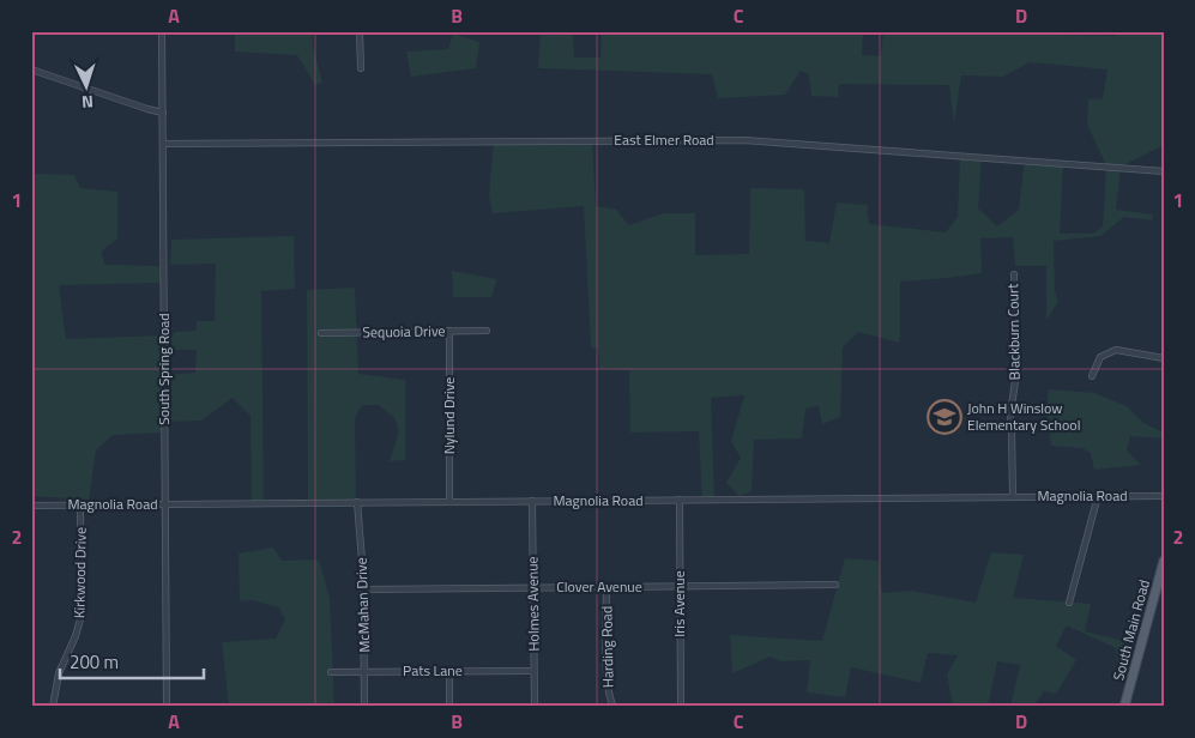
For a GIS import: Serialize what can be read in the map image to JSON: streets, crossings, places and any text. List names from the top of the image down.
{
  "streets": {
    "main road": ["South Main Road"],
    "street": [
      "East Elmer Road",
      "Sequoia Drive",
      "Blackburn Court",
      "South Spring Road",
      "Nylund Drive",
      "Magnolia Road",
      "Kirkwood Drive",
      "Clover Avenue",
      "Holmes Avenue",
      "Iris Avenue",
      "McMahan Drive",
      "Harding Road",
      "Pats Lane"
    ]
  },
  "crossings": [
    ["East Elmer Road", "South Spring Road"],
    ["Sequoia Drive", "Nylund Drive"],
    ["Blackburn Court", "Magnolia Road"],
    ["South Spring Road", "Magnolia Road"],
    ["Nylund Drive", "Magnolia Road"],
    ["Magnolia Road", "Kirkwood Drive"],
    ["Magnolia Road", "Holmes Avenue"],
    ["Magnolia Road", "Iris Avenue"],
    ["Magnolia Road", "McMahan Drive"],
    ["Clover Avenue", "Holmes Avenue"],
    ["Clover Avenue", "Iris Avenue"],
    ["Clover Avenue", "McMahan Drive"],
    ["Clover Avenue", "Harding Road"],
    ["Holmes Avenue", "Pats Lane"],
    ["McMahan Drive", "Pats Lane"]
  ],
  "places": {
    "school or university": ["John H Winslow Elementary School"]
  },
  "scale_bar": "200 m",
  "north": "bottom",
  "grid": {
    "columns": [
      "A",
      "B",
      "C",
      "D"
    ],
    "rows": ["1", "2"]
  }
}
